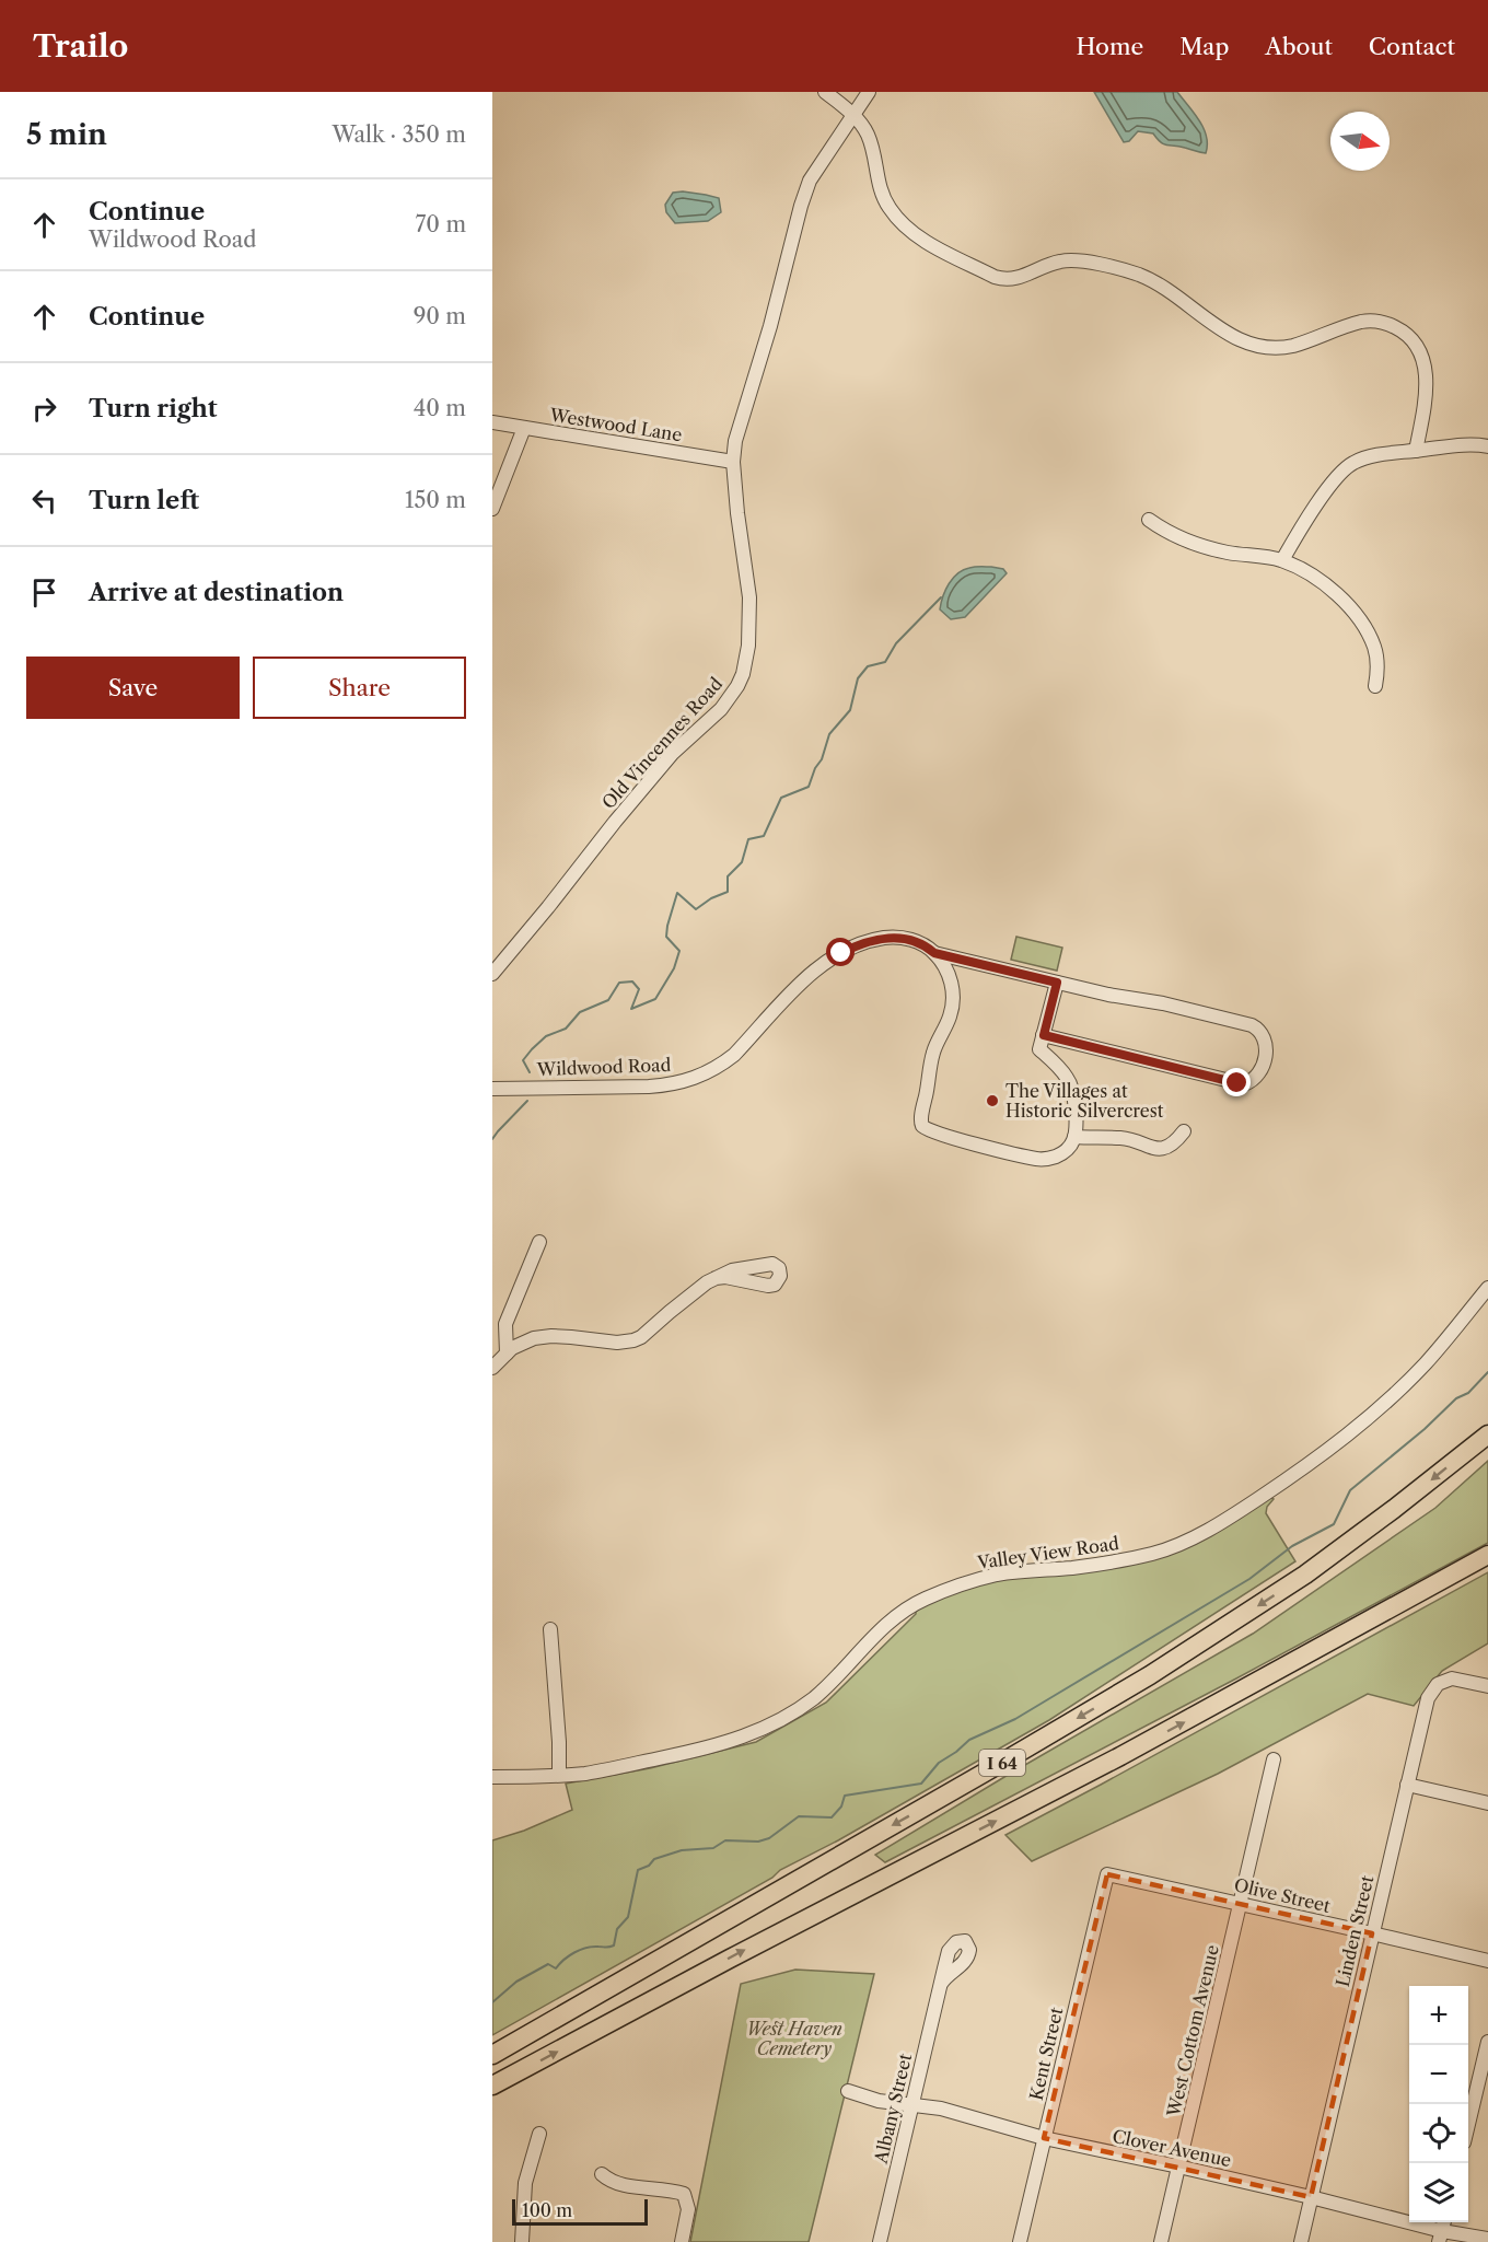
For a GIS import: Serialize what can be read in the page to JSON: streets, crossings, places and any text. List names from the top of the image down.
{
  "streets": {
    "highway": ["I 64"],
    "street": [
      "Westwood Lane",
      "Old Vincennes Road",
      "Wildwood Road",
      "Valley View Road",
      "Olive Street",
      "Linden Street",
      "West Cottom Avenue",
      "Kent Street",
      "Albany Street",
      "Clover Avenue"
    ]
  },
  "crossings": [
    ["Westwood Lane", "Old Vincennes Road"],
    ["Olive Street", "Linden Street"],
    ["Olive Street", "West Cottom Avenue"],
    ["Olive Street", "Kent Street"],
    ["Linden Street", "Clover Avenue"],
    ["West Cottom Avenue", "Clover Avenue"],
    ["Kent Street", "Clover Avenue"],
    ["Albany Street", "Clover Avenue"]
  ],
  "parks": ["West Haven Cemetery"],
  "places": ["The Villages at Historic Silvercrest"],
  "scale_bar": "100 m",
  "north": "right",
  "page": {
    "header": "Trailo",
    "nav": [
      "Home",
      "Map",
      "About",
      "Contact"
    ],
    "heading": ["5 min", "Walk · 350 m"],
    "list": [
      ["Continue", "Wildwood Road", "70 m"],
      ["Continue", "90 m"],
      ["Turn right", "40 m"],
      ["Turn left", "150 m"],
      "Arrive at destination"
    ],
    "buttons": ["Save", "Share"],
    "map_buttons": ["+", "−"],
    "scale": "100 m"
  }
}
